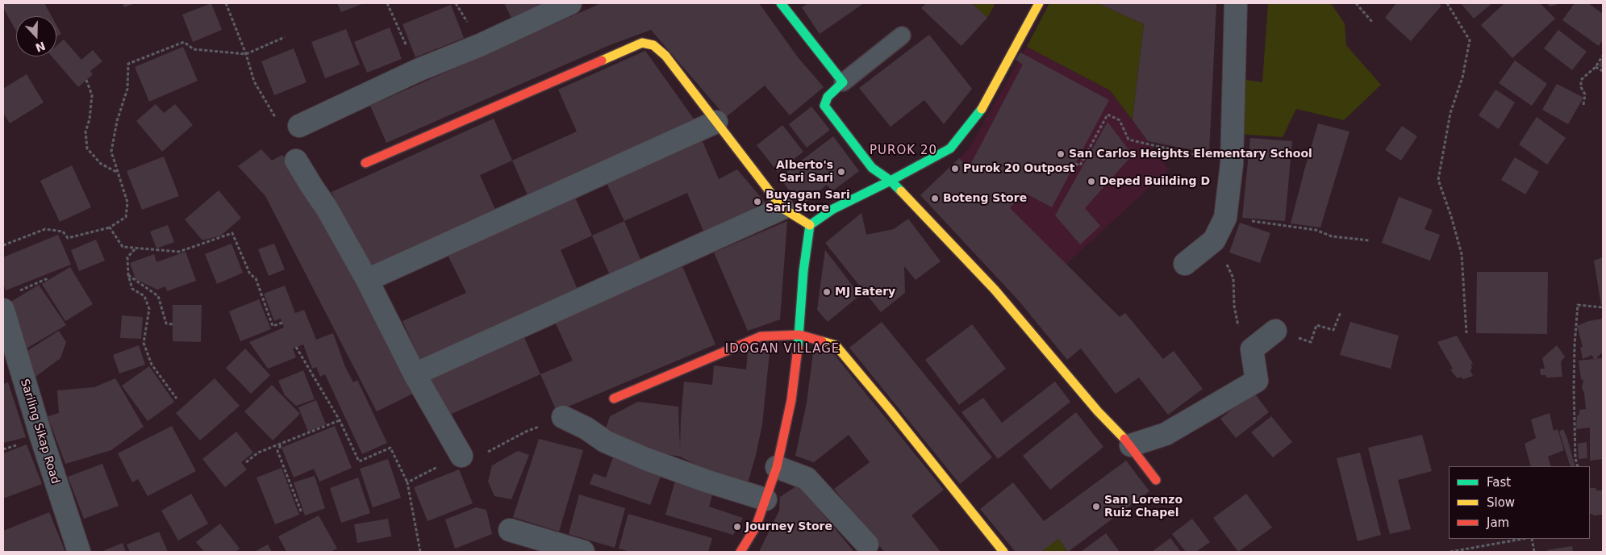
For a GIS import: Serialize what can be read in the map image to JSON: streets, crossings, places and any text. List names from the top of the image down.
{
  "streets": {
    "street": ["Sariling Sikap Road"]
  },
  "districts": ["PUROK 20", "IDOGAN VILLAGE"],
  "places": [
    "San Carlos Heights Elementary School",
    "Purok 20 Outpost",
    "Alberto's Sari Sari",
    "Deped Building D",
    "Boteng Store",
    "Buyagan Sari Sari Store",
    "MJ Eatery",
    "San Lorenzo Ruiz Chapel",
    "Journey Store"
  ],
  "legend": ["Fast", "Slow", "Jam"],
  "north": "bottom"
}
